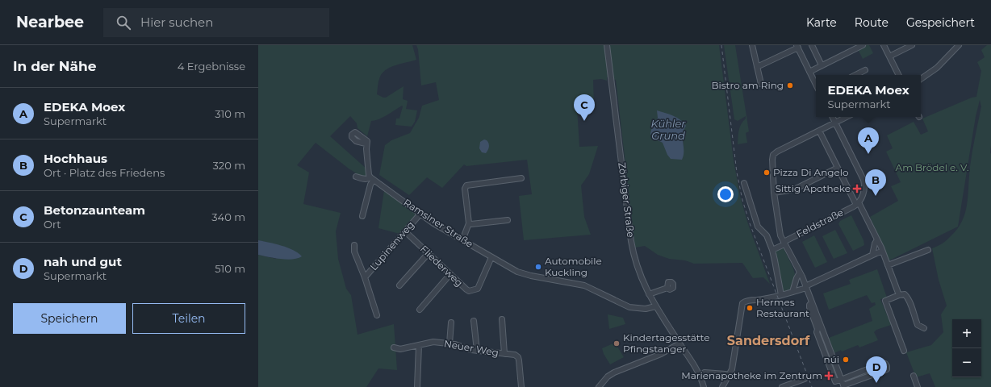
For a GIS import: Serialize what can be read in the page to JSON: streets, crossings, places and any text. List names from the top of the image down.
{
  "streets": {
    "street": [
      "Zörbiger Straße",
      "Ramsiner Straße",
      "Feldstraße",
      "Lupinenweg",
      "Fliederweg",
      "Neuer Weg"
    ]
  },
  "crossings": [
    ["Zörbiger Straße", "Ramsiner Straße"],
    ["Ramsiner Straße", "Lupinenweg"],
    ["Ramsiner Straße", "Fliederweg"],
    ["Lupinenweg", "Fliederweg"]
  ],
  "districts": ["Sandersdorf"],
  "water": ["Kühler Grund"],
  "parks": ["Am Brödel e. V."],
  "places": {
    "other": [
      "Bistro am Ring",
      "Pizza Di Angelo",
      "Automobile Kuckling",
      "Hermes Restaurant",
      "Kindertagesstätte Pfingstanger",
      "núi"
    ],
    "health": ["Sittig Apotheke", "Marienapotheke im Zentrum"]
  },
  "page": {
    "header": "Nearbee",
    "search": "Hier suchen",
    "nav": ["Karte", "Route", "Gespeichert"],
    "heading": ["In der Nähe", "4 Ergebnisse"],
    "popup": ["EDEKA Moex", "Supermarkt"],
    "list": [
      {
        "mark": "A",
        "name": "EDEKA Moex",
        "note": "Supermarkt",
        "value": "310 m"
      },
      {
        "mark": "B",
        "name": "Hochhaus",
        "note": "Ort · Platz des Friedens",
        "value": "320 m"
      },
      {
        "mark": "C",
        "name": "Betonzaunteam",
        "note": "Ort",
        "value": "340 m"
      },
      {
        "mark": "D",
        "name": "nah und gut",
        "note": "Supermarkt",
        "value": "510 m"
      }
    ],
    "pins": [
      "C",
      "A",
      "B",
      "D"
    ],
    "buttons": ["Speichern", "Teilen"],
    "map_buttons": ["+", "−"]
  }
}
